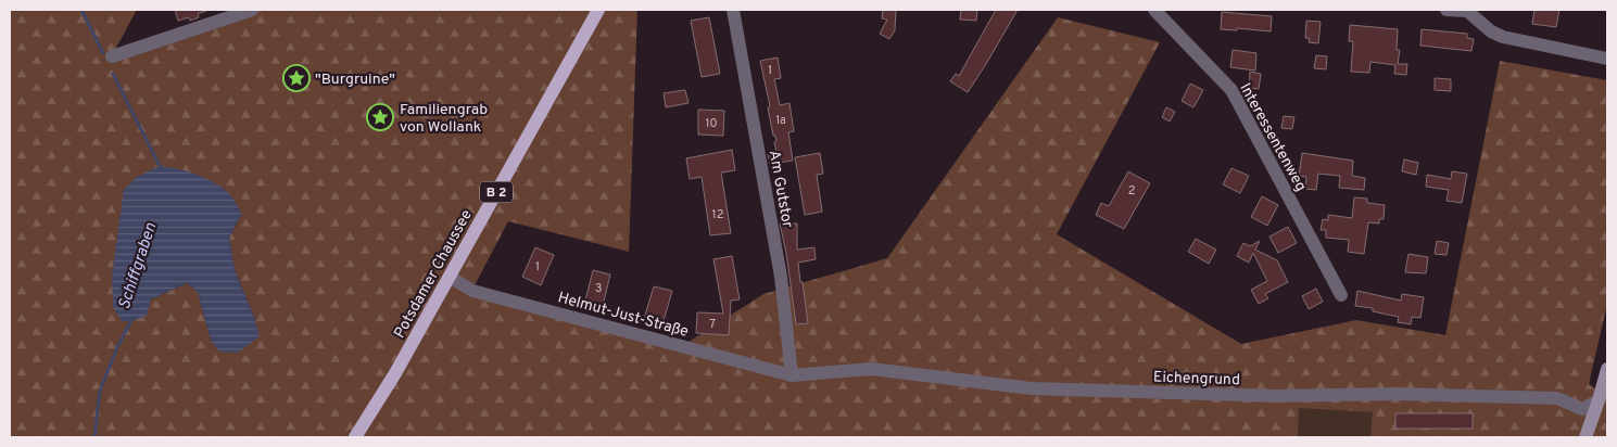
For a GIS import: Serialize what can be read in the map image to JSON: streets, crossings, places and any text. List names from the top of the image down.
{
  "streets": {
    "main road": ["B 2", "Potsdamer Chaussee"],
    "street": [
      "Interessentenweg",
      "Am Gutstor",
      "Helmut-Just-Straße",
      "Eichengrund"
    ]
  },
  "crossings": [
    ["Am Gutstor", "Helmut-Just-Straße"],
    ["Am Gutstor", "Eichengrund"],
    ["Potsdamer Chaussee", "Helmut-Just-Straße"],
    ["Helmut-Just-Straße", "Eichengrund"]
  ],
  "water": ["Schiffgraben"],
  "places": {
    "place": ["\"Burgruine\"", "Familiengrab von Wollank"]
  },
  "house_numbers": [
    "1",
    "1a",
    "10",
    "2",
    "12",
    "1",
    "3",
    "7"
  ]
}
